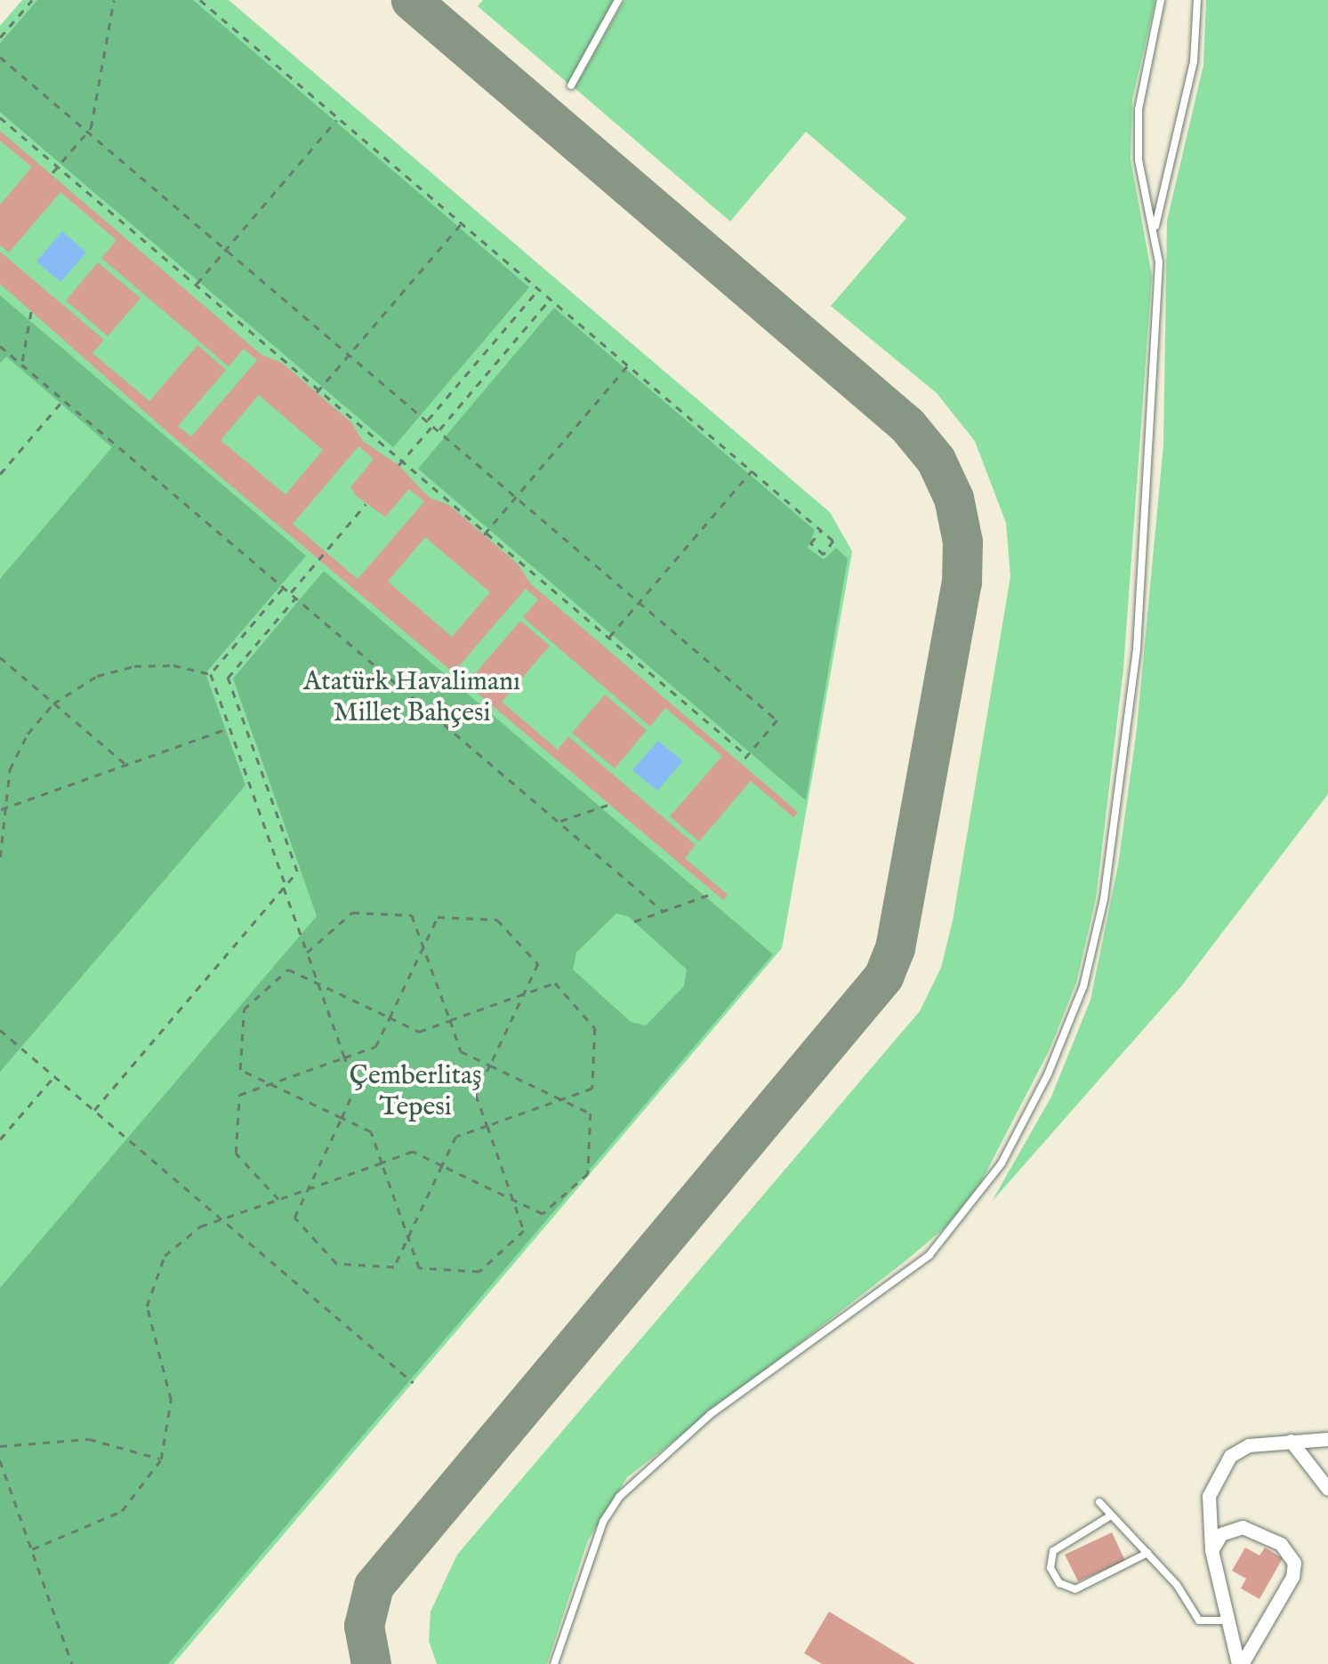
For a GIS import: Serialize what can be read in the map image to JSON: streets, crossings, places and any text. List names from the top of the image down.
{
  "parks": ["Atatürk Havalimanı Millet Bahçesi", "Çemberlitaş Tepesi"]
}
